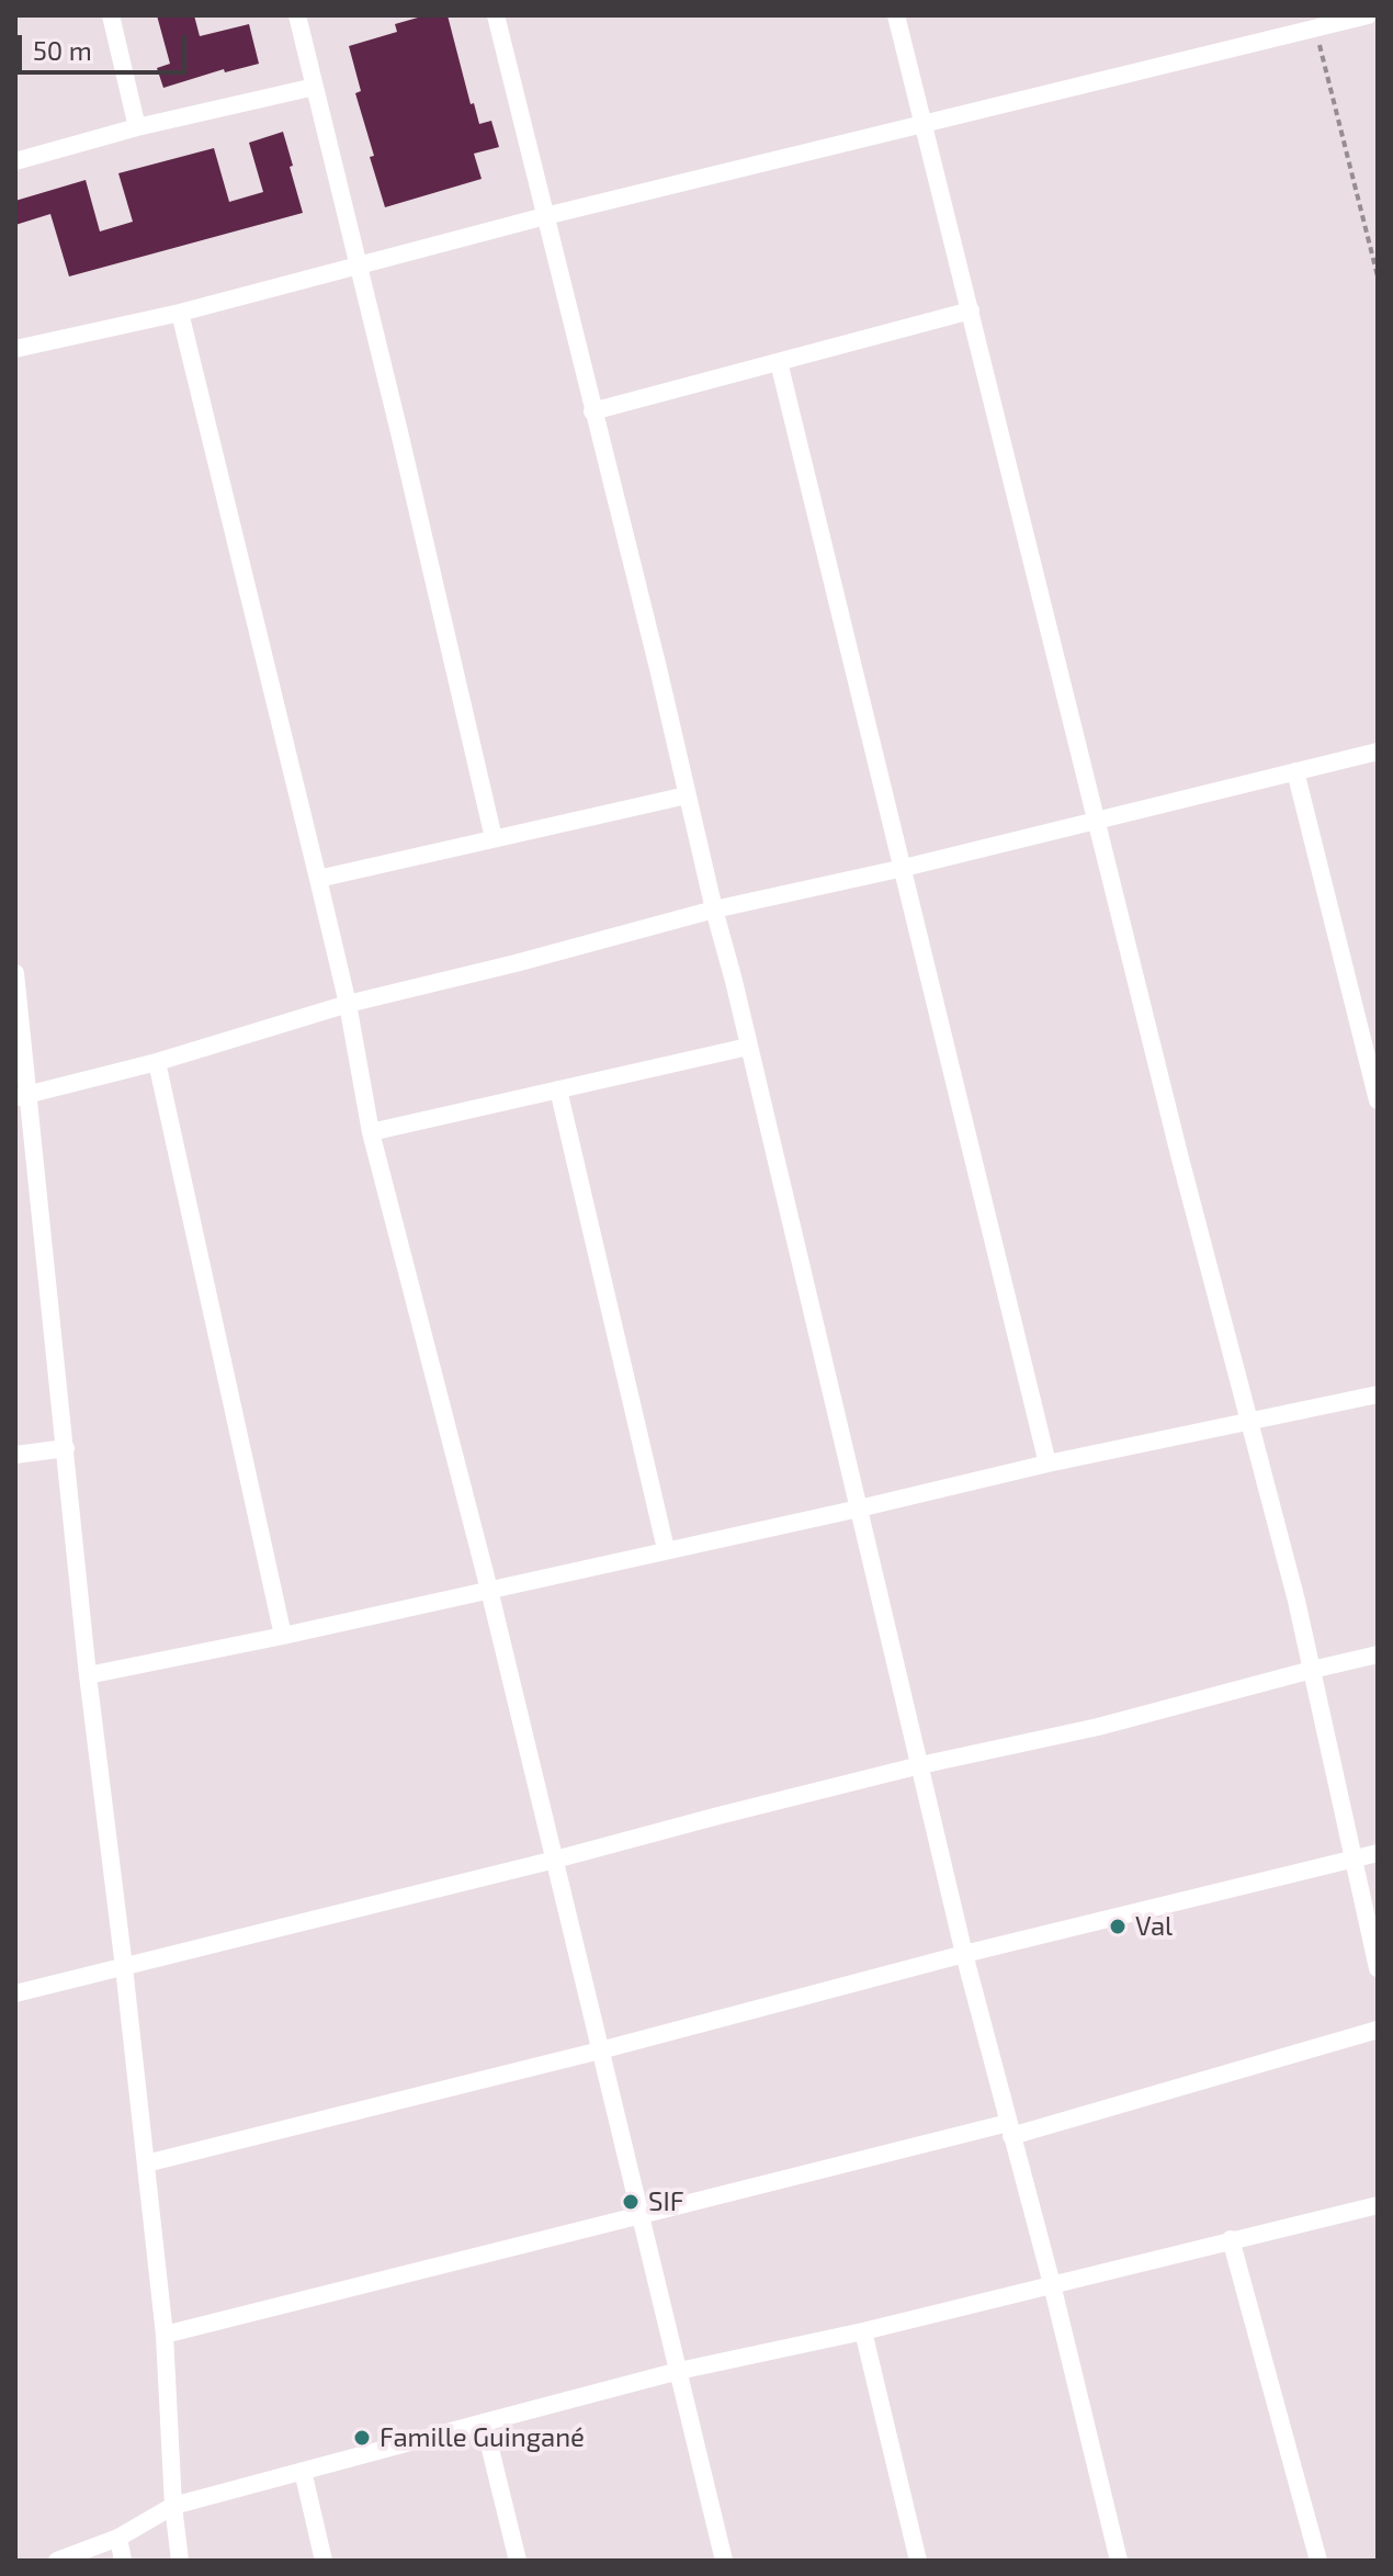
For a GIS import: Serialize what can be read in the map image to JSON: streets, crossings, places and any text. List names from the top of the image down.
{
  "places": ["Val", "SIF", "Famille Guingané"],
  "scale_bar": "50 m"
}
